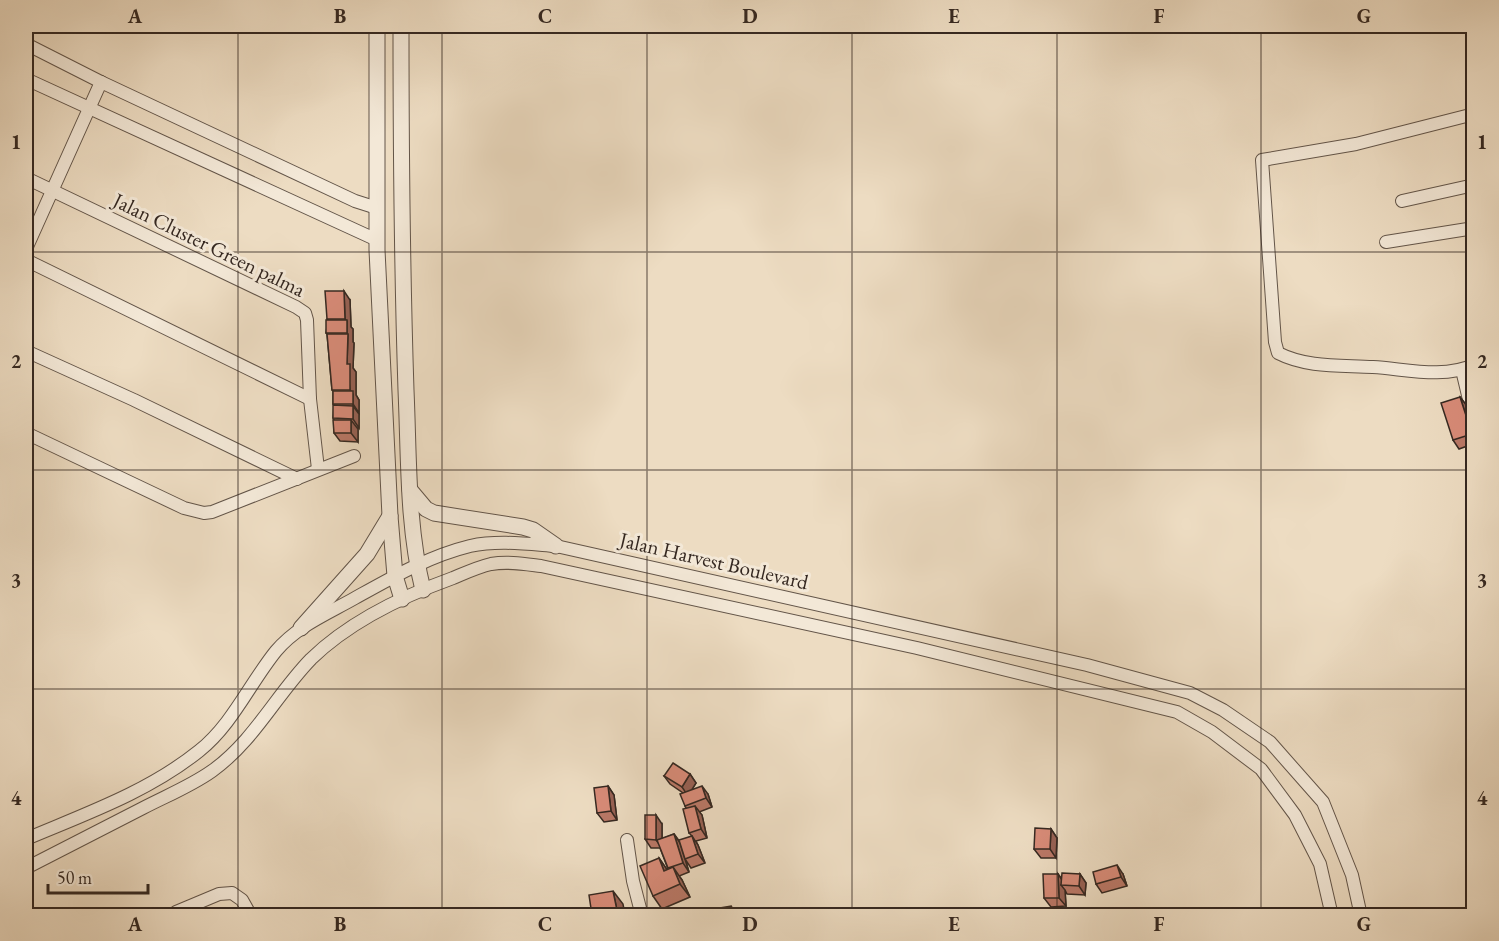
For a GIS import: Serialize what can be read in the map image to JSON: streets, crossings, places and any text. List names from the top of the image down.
{
  "streets": {
    "street": ["Jalan Cluster Green palma", "Jalan Harvest Boulevard"]
  },
  "scale_bar": "50 m",
  "grid": {
    "columns": [
      "A",
      "B",
      "C",
      "D",
      "E",
      "F",
      "G"
    ],
    "rows": [
      "1",
      "2",
      "3",
      "4"
    ]
  }
}
